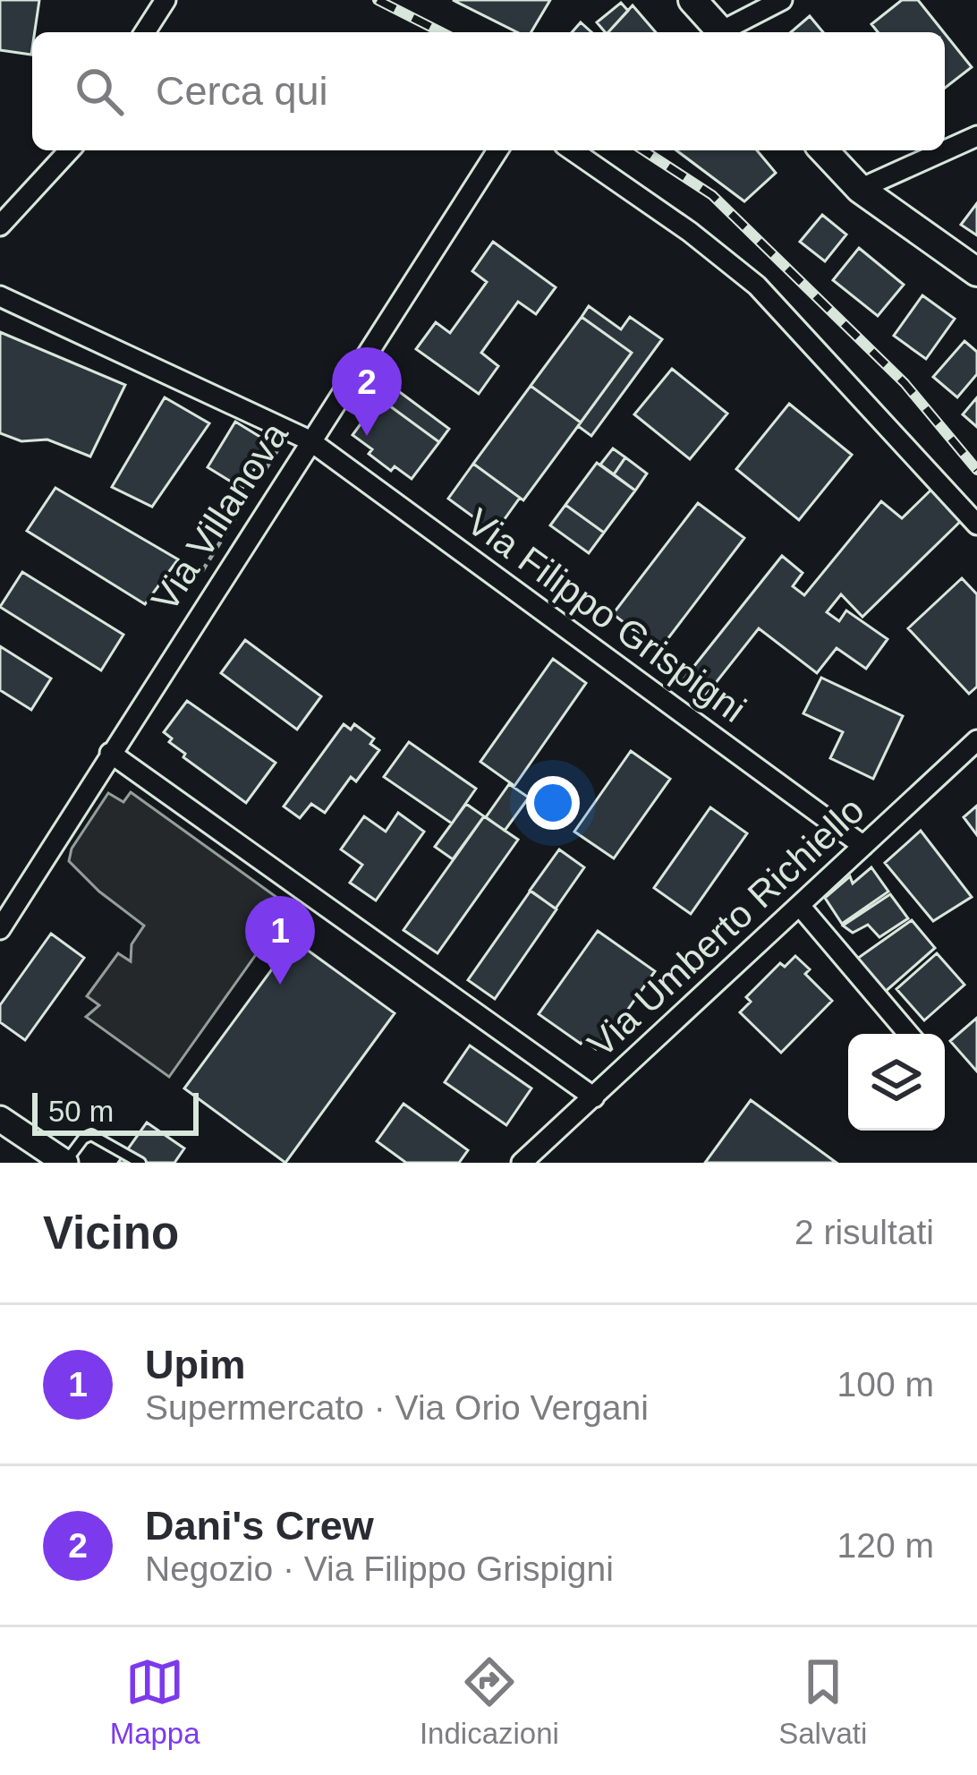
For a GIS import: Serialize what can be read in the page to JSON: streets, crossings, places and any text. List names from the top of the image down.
{
  "streets": {
    "street": ["Via Villanova", "Via Filippo Grispigni", "Via Umberto Richiello"]
  },
  "crossings": [
    ["Via Villanova", "Via Filippo Grispigni"],
    ["Via Filippo Grispigni", "Via Umberto Richiello"]
  ],
  "scale_bar": "50 m",
  "page": {
    "search": "Cerca qui",
    "pins": ["2", "1"],
    "scale": "50 m",
    "heading": ["Vicino", "2 risultati"],
    "list": [
      {
        "mark": "1",
        "name": "Upim",
        "note": "Supermercato · Via Orio Vergani",
        "value": "100 m"
      },
      {
        "mark": "2",
        "name": "Dani's Crew",
        "note": "Negozio · Via Filippo Grispigni",
        "value": "120 m"
      }
    ],
    "nav": ["Mappa", "Indicazioni", "Salvati"]
  }
}
